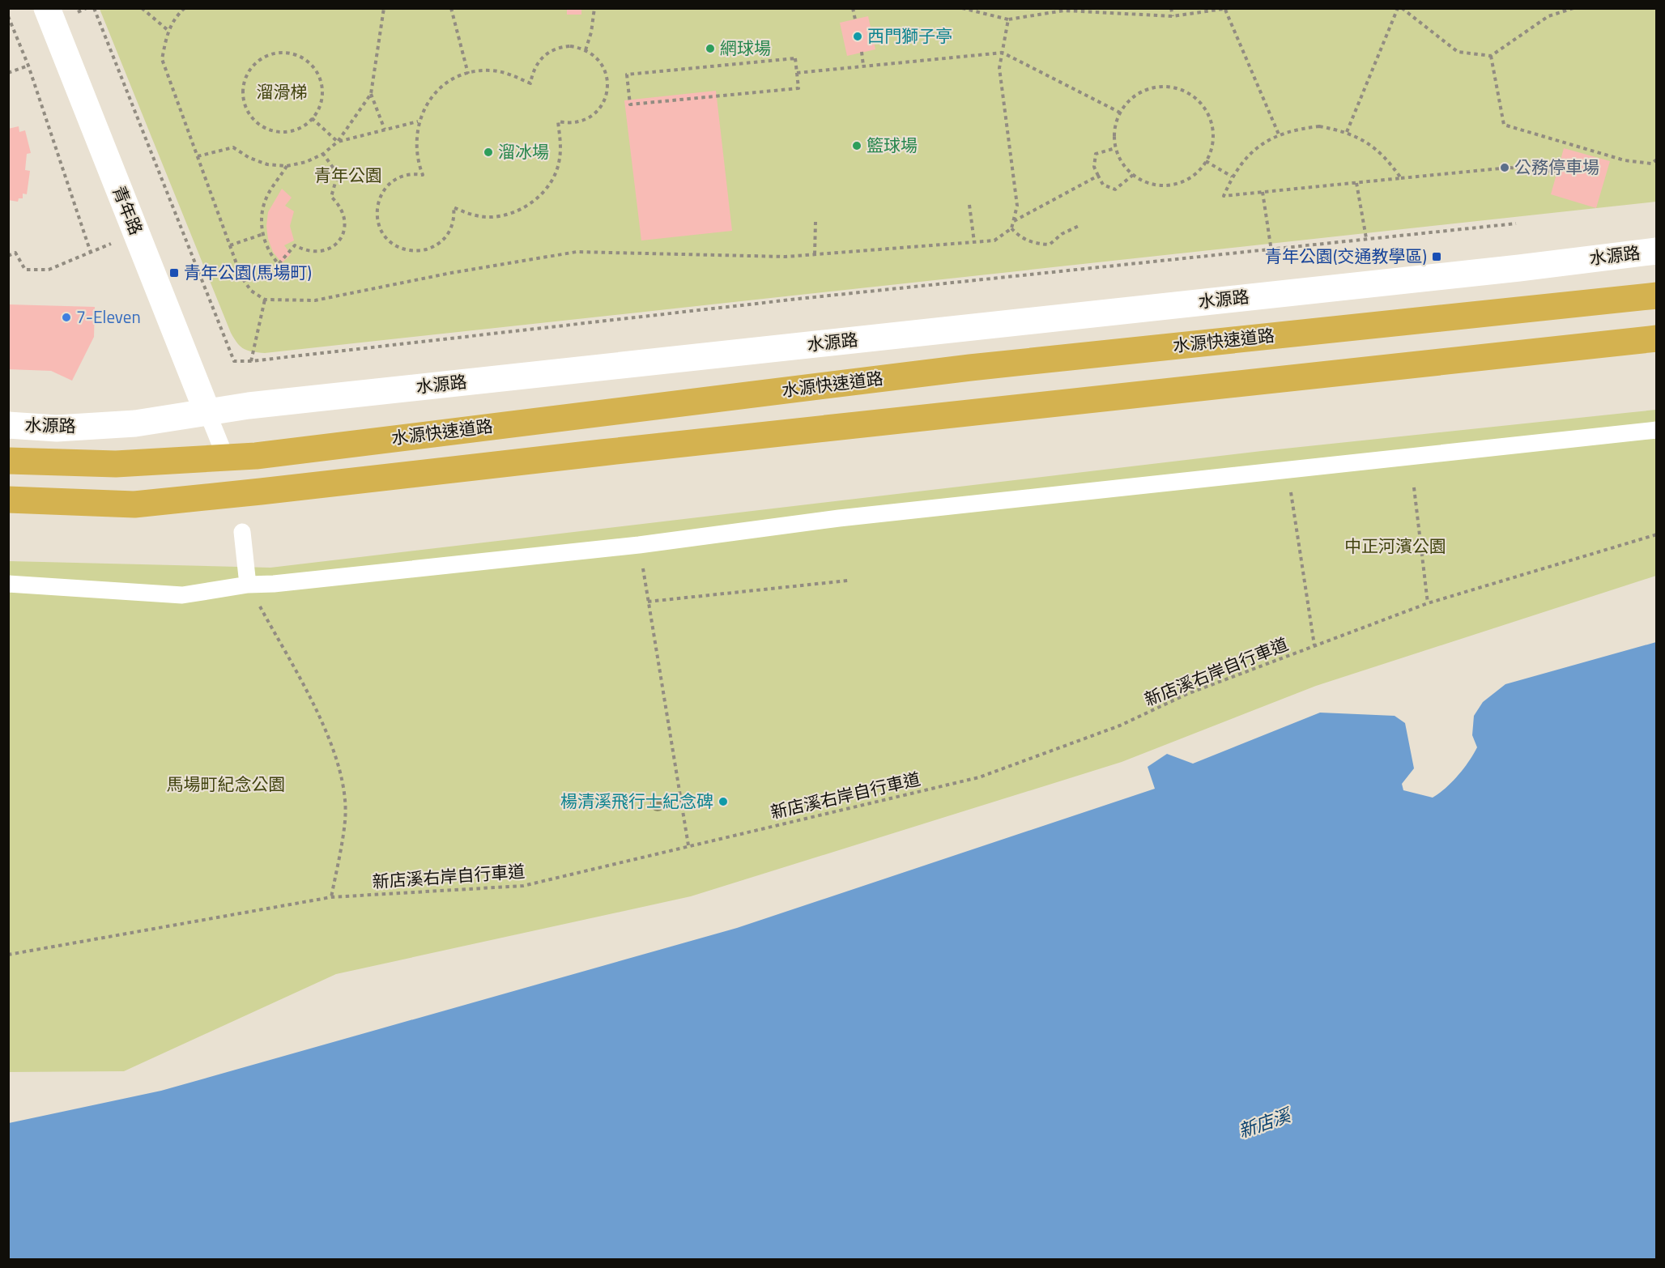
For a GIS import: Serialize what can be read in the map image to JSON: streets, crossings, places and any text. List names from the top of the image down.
{
  "streets": {
    "highway": ["水源快速道路"],
    "street": ["青年路", "水源路"],
    "path": ["新店溪右岸自行車道"]
  },
  "crossings": [
    ["青年路", "水源路"]
  ],
  "water": ["新店溪"],
  "parks": [
    "溜滑梯",
    "青年公園",
    "中正河濱公園",
    "馬場町紀念公園"
  ],
  "places": {
    "other": [
      "西門獅子亭",
      "網球場",
      "籃球場",
      "溜冰場",
      "公務停車場",
      "7-Eleven",
      "楊清溪飛行士紀念碑"
    ],
    "transit": ["青年公園(交通教學區)", "青年公園(馬場町)"]
  }
}
